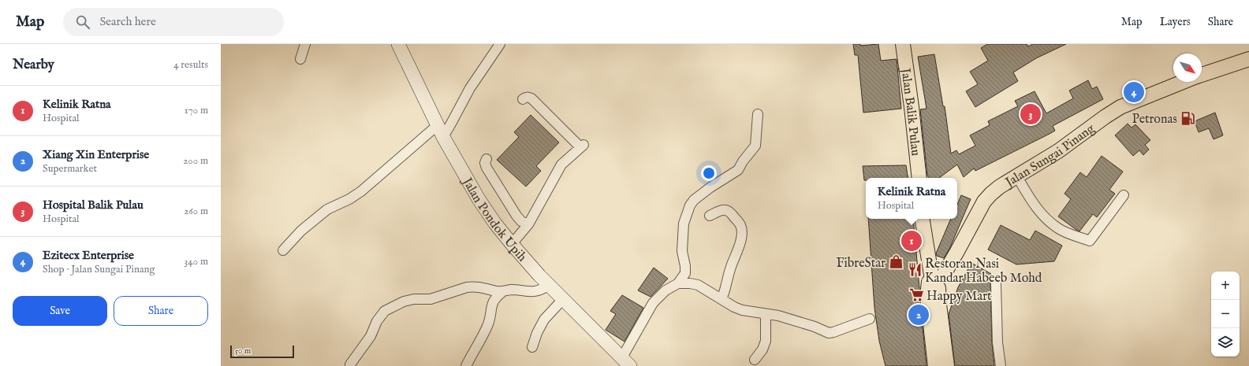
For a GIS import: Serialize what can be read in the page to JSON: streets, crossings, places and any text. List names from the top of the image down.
{
  "streets": {
    "main road": ["Jalan Balik Pulau", "Jalan Sungai Pinang", "Jalan Pondok Upih"]
  },
  "places": {
    "fuel station": ["Petronas"],
    "shop": ["FibreStar"],
    "restaurant": ["Restoran Nasi Kandar Habeeb Mohd"],
    "supermarket": ["Happy Mart"]
  },
  "scale_bar": "50 m",
  "north": "bottom right",
  "page": {
    "header": "Map",
    "search": "Search here",
    "nav": ["Map", "Layers", "Share"],
    "heading": ["Nearby", "4 results"],
    "pins": [
      "4",
      "3",
      "1",
      "2"
    ],
    "list": [
      {
        "mark": "1",
        "name": "Kelinik Ratna",
        "note": "Hospital",
        "value": "170 m"
      },
      {
        "mark": "2",
        "name": "Xiang Xin Enterprise",
        "note": "Supermarket",
        "value": "200 m"
      },
      {
        "mark": "3",
        "name": "Hospital Balik Pulau",
        "note": "Hospital",
        "value": "260 m"
      },
      {
        "mark": "4",
        "name": "Ezitecx Enterprise",
        "note": "Shop · Jalan Sungai Pinang",
        "value": "340 m"
      }
    ],
    "popup": ["Kelinik Ratna", "Hospital"],
    "map_buttons": ["+", "−"],
    "buttons": ["Save", "Share"],
    "scale": "50 m"
  }
}
